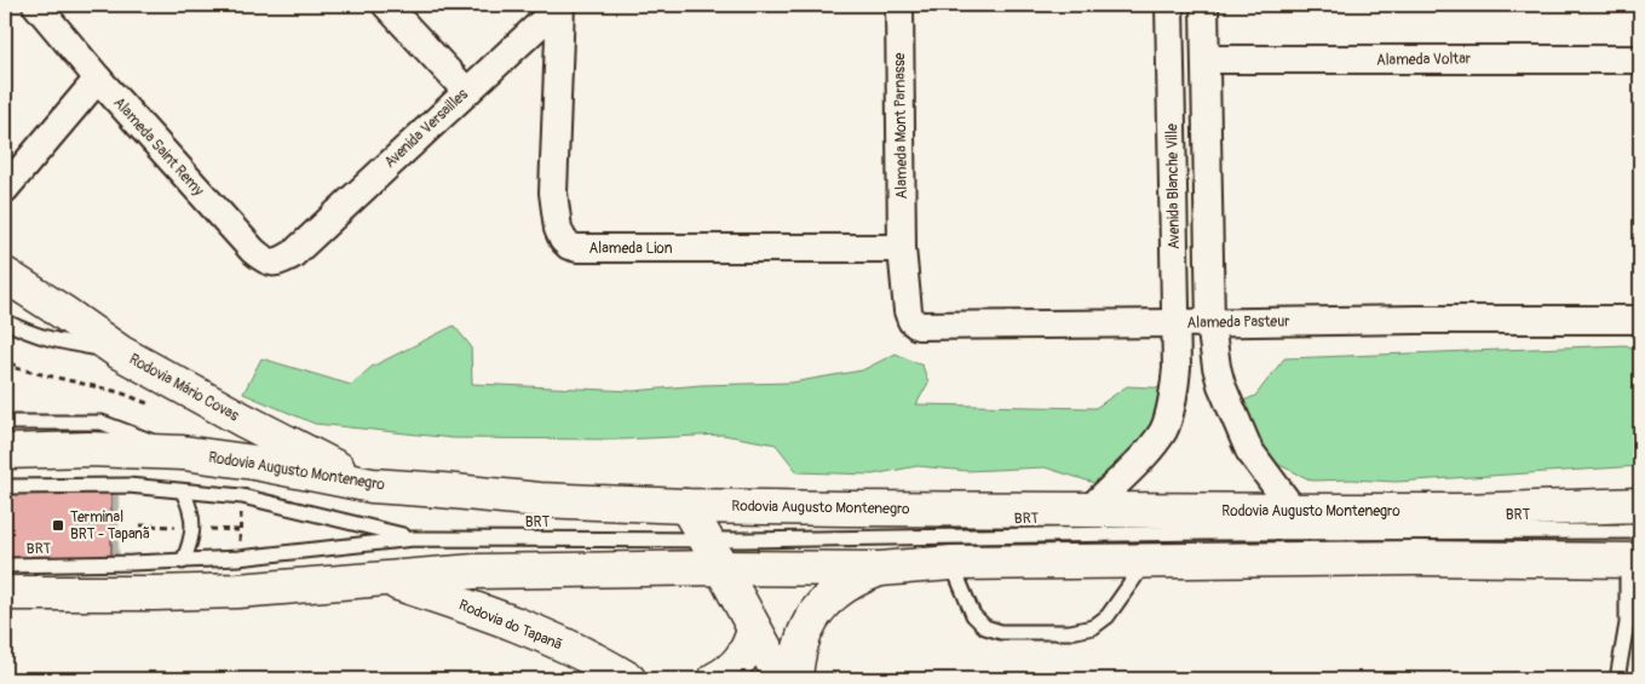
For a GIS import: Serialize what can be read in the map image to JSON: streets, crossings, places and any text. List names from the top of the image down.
{
  "streets": {
    "main road": ["Rodovia Mário Covas", "Rodovia Augusto Montenegro", "Rodovia do Tapanã"],
    "street": [
      "Alameda Voltar",
      "Alameda Mont Parnasse",
      "Avenida Versailles",
      "Alameda Saint Remy",
      "Avenida Blanche Ville",
      "Alameda Lion",
      "Alameda Pasteur"
    ],
    "lane": ["BRT"]
  },
  "crossings": [
    ["Alameda Mont Parnasse", "Alameda Lion"],
    ["Alameda Mont Parnasse", "Alameda Pasteur"],
    ["Avenida Versailles", "Alameda Saint Remy"],
    ["Avenida Versailles", "Alameda Lion"],
    ["Avenida Blanche Ville", "Alameda Pasteur"],
    ["Avenida Blanche Ville", "Rodovia Augusto Montenegro"],
    ["Alameda Lion", "Alameda Pasteur"],
    ["Rodovia Mário Covas", "Rodovia Augusto Montenegro"]
  ],
  "places": {
    "transit": ["Terminal BRT - Tapanã"]
  }
}
